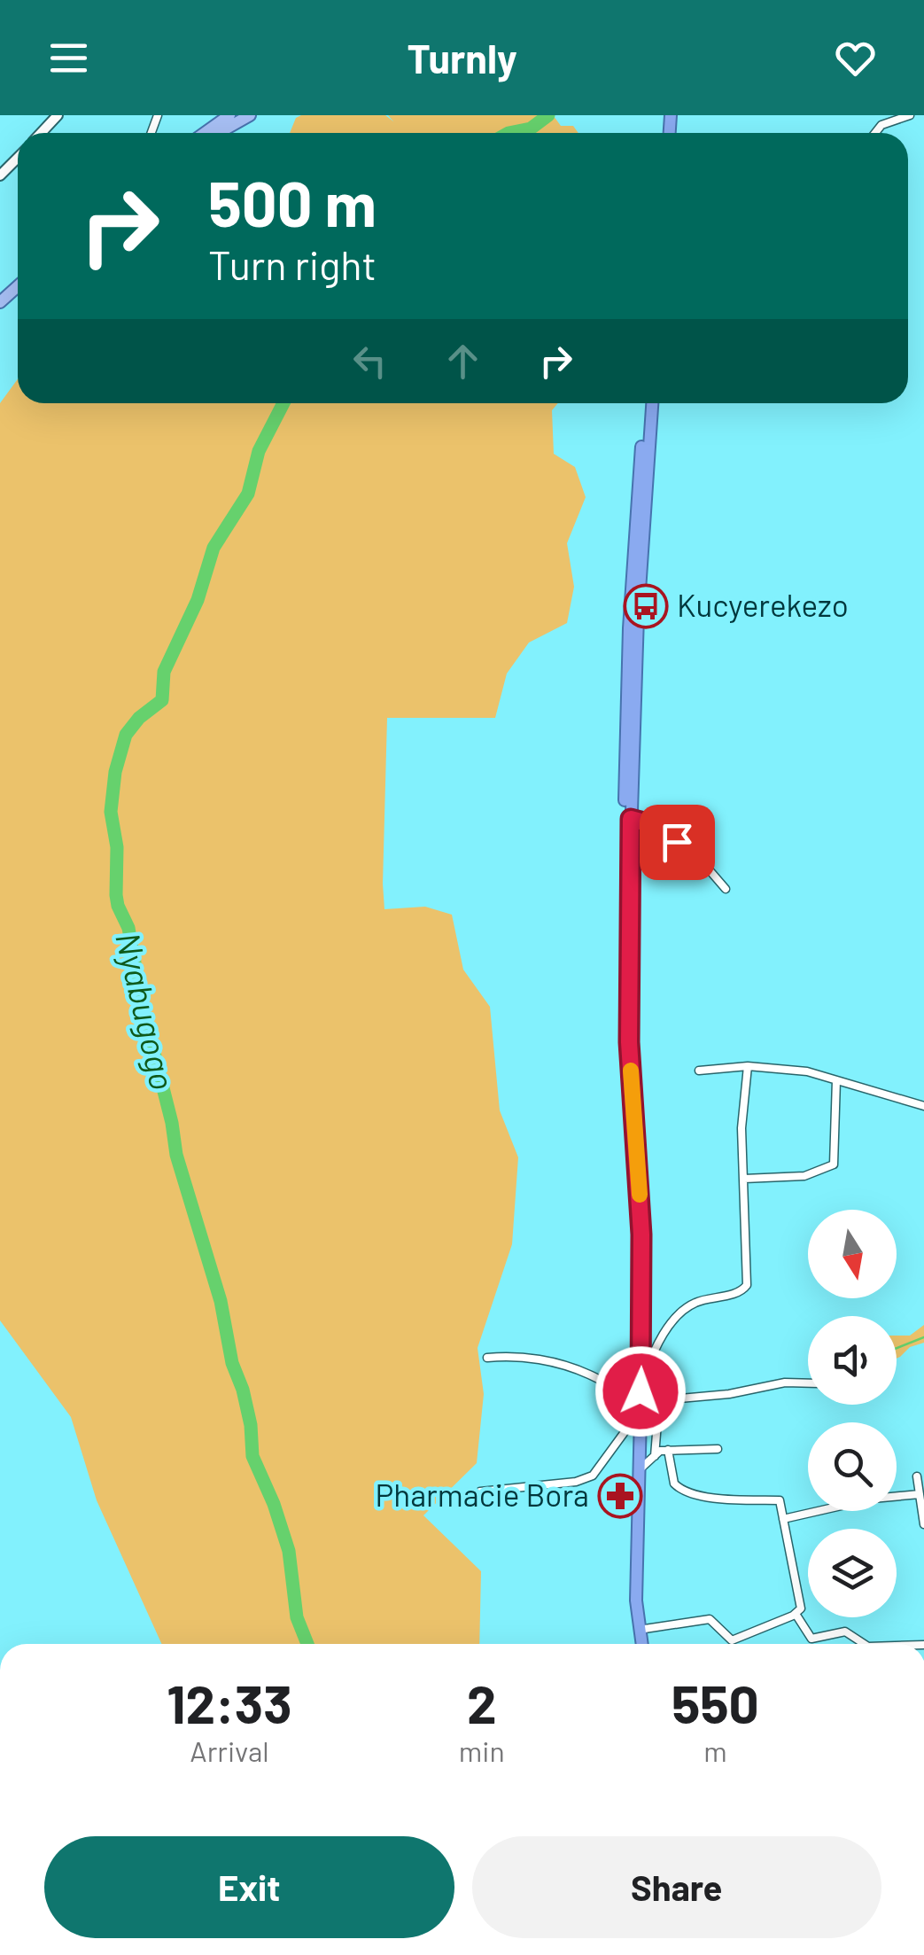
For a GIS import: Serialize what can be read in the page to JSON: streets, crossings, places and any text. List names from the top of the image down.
{
  "water": ["Nyabugogo"],
  "places": {
    "bus stop": ["Kucyerekezo"],
    "pharmacy": ["Pharmacie Bora"]
  },
  "north": "bottom",
  "page": {
    "header": "Turnly",
    "turn": ["500 m", "Turn right"],
    "eta": [
      "12:33",
      "Arrival",
      "2",
      "min",
      "550",
      "m"
    ],
    "buttons": ["Exit", "Share"]
  }
}
